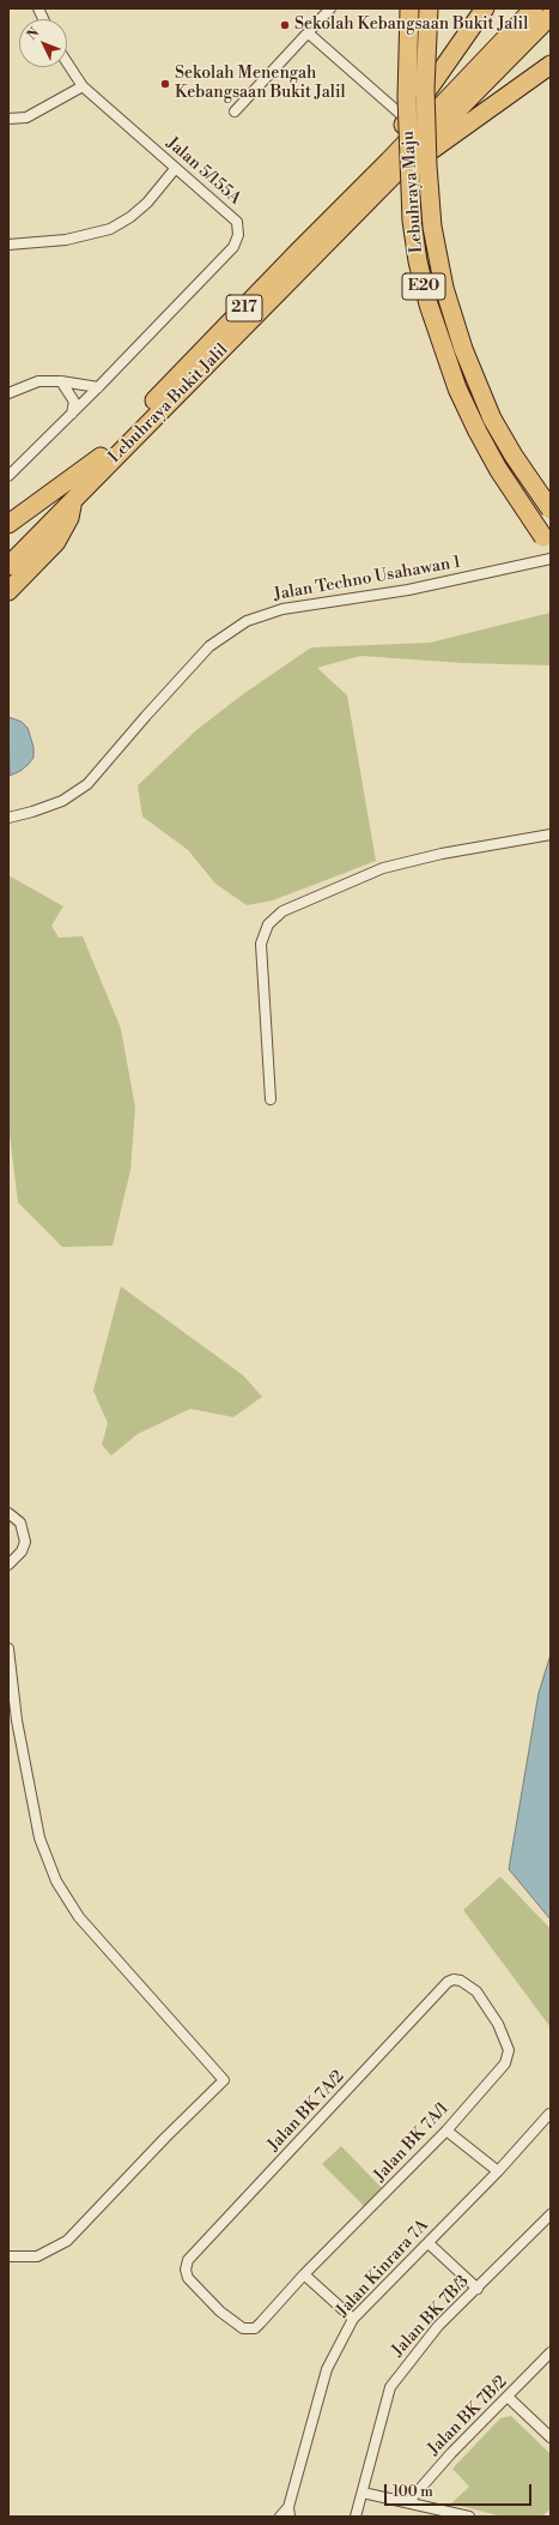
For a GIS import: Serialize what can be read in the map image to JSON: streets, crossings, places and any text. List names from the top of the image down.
{
  "streets": {
    "highway": [
      "Lebuhraya Maju",
      "E20",
      "217",
      "Lebuhraya Bukit Jalil"
    ],
    "street": [
      "Jalan 5/155A",
      "Jalan Techno Usahawan 1",
      "Jalan BK 7A/2",
      "Jalan BK 7A/1",
      "Jalan Kinrara 7A",
      "Jalan BK 7B/3",
      "Jalan BK 7B/2"
    ]
  },
  "crossings": [
    ["Jalan BK 7A/2", "Jalan BK 7A/1"]
  ],
  "places": ["Sekolah Kebangsaan Bukit Jalil", "Sekolah Menengah Kebangsaan Bukit Jalil"],
  "scale_bar": "100 m",
  "north": "top left"
}
